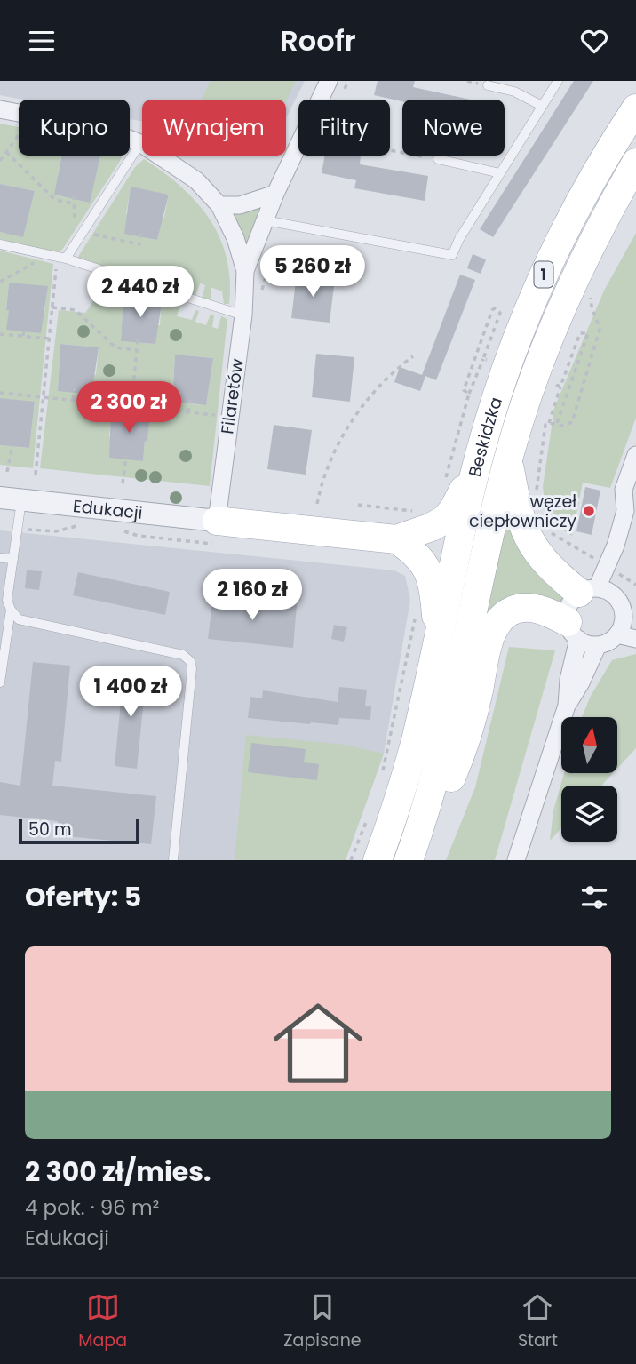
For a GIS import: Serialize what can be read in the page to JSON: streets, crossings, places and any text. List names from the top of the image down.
{
  "streets": {
    "main road": ["1", "Beskidzka"],
    "street": ["Filaretów", "Edukacji"]
  },
  "crossings": [
    ["Filaretów", "Edukacji"]
  ],
  "places": ["węzeł ciepłowniczy"],
  "scale_bar": "50 m",
  "north": "top",
  "page": {
    "header": "Roofr",
    "chip": [
      "Kupno",
      "Wynajem",
      "Filtry",
      "Nowe"
    ],
    "price": [
      "5 260 zł",
      "2 440 zł",
      "2 300 zł",
      "2 160 zł",
      "1 400 zł"
    ],
    "scale": "50 m",
    "heading": "Oferty: 5",
    "list": [
      {
        "name": "2 300 zł/mies.",
        "note": "4 pok. · 96 m² · Edukacji"
      }
    ],
    "tabs": ["Mapa", "Zapisane", "Start"]
  }
}
